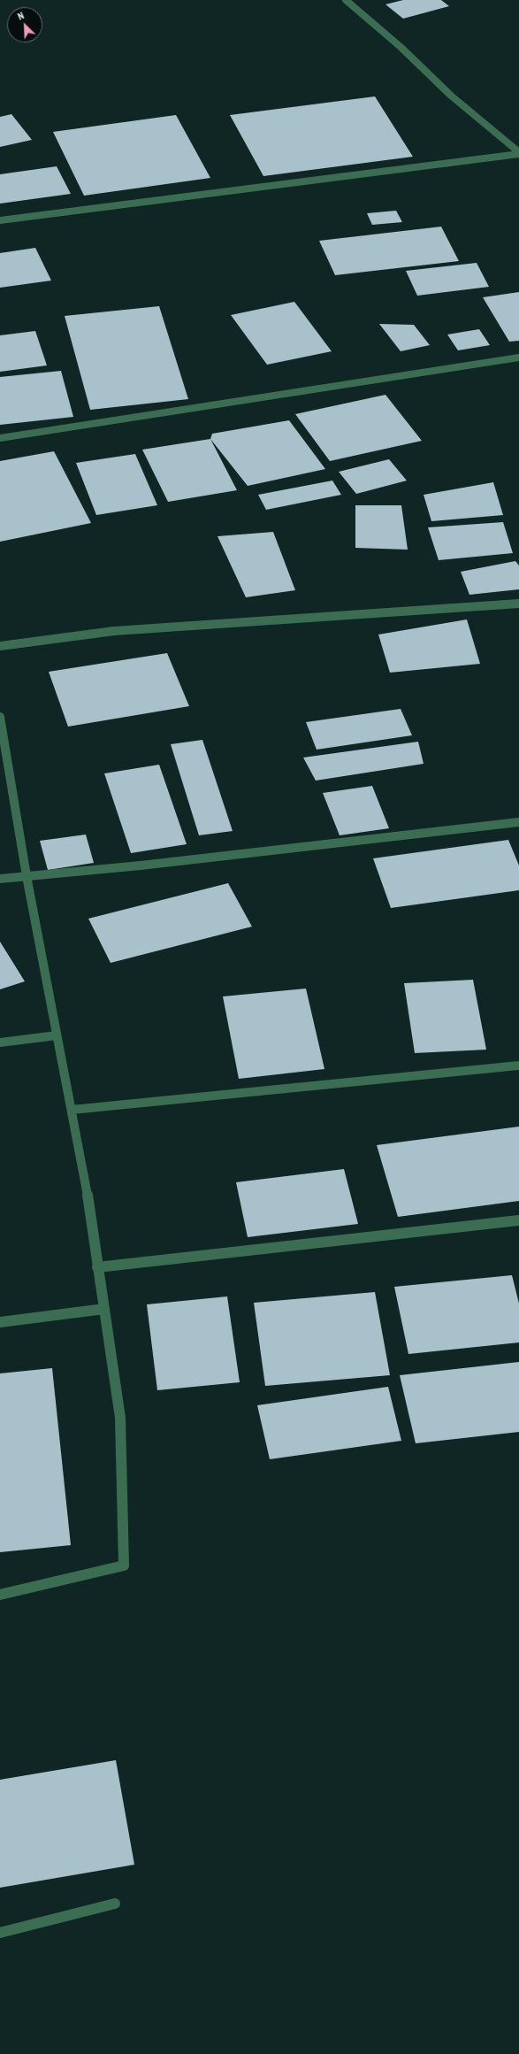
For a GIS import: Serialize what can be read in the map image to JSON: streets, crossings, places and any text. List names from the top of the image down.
{
  "north": "top left"
}
